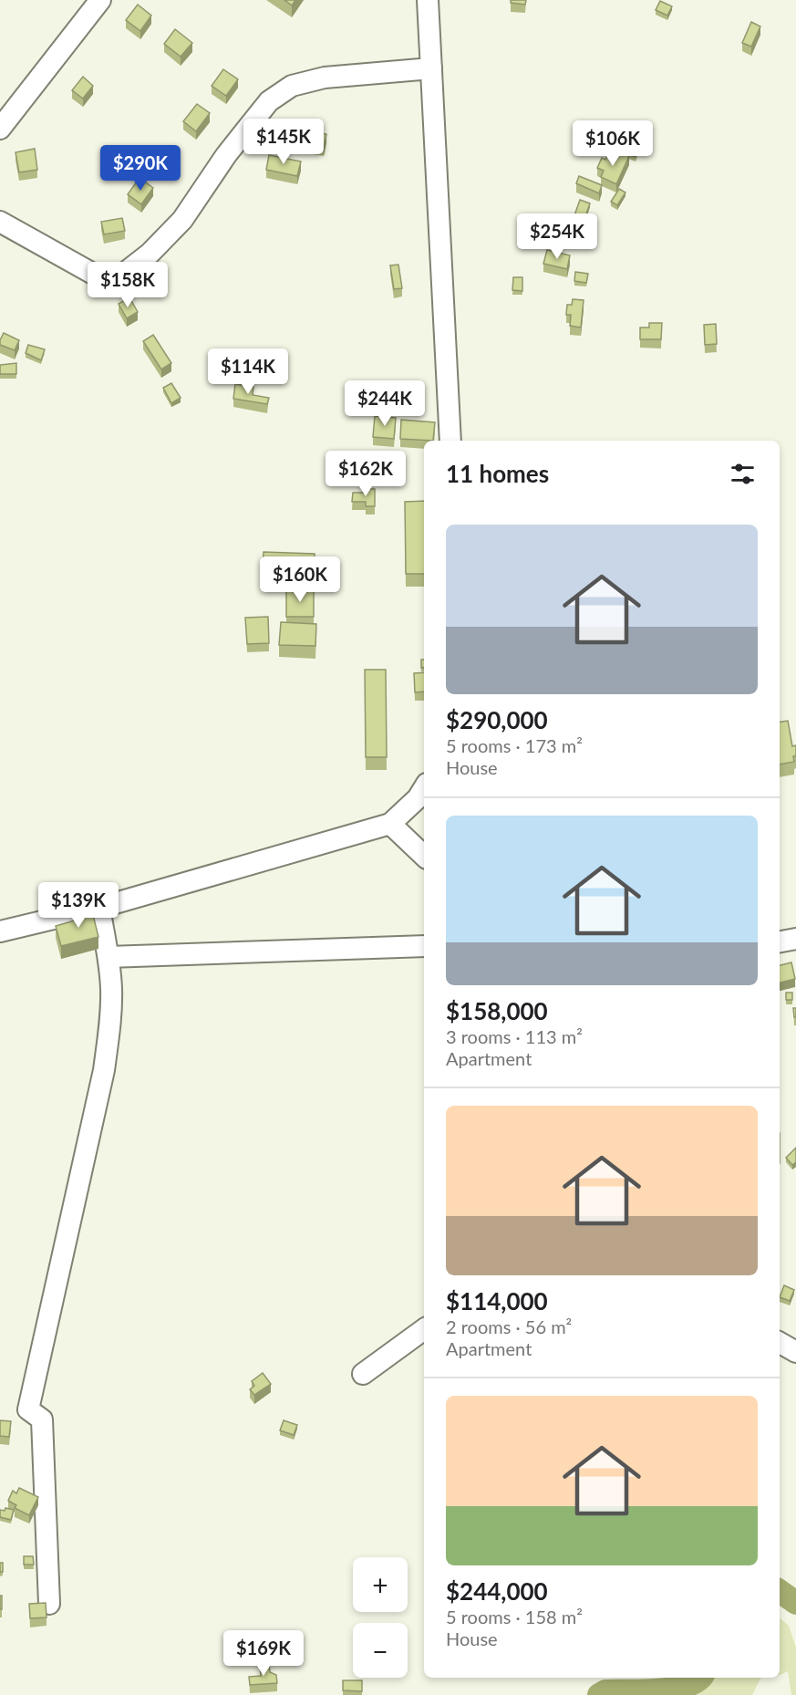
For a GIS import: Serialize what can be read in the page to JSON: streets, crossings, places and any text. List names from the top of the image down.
{
  "page": {
    "price": [
      "$145K",
      "$106K",
      "$290K",
      "$254K",
      "$158K",
      "$114K",
      "$244K",
      "$162K",
      "$160K",
      "$139K",
      "$169K"
    ],
    "heading": "11 homes",
    "list": [
      {
        "name": "$290,000",
        "note": "5 rooms · 173 m² · House"
      },
      {
        "name": "$158,000",
        "note": "3 rooms · 113 m² · Apartment"
      },
      {
        "name": "$114,000",
        "note": "2 rooms · 56 m² · Apartment"
      },
      {
        "name": "$244,000",
        "note": "5 rooms · 158 m² · House"
      }
    ],
    "map_buttons": ["+", "−"]
  }
}
